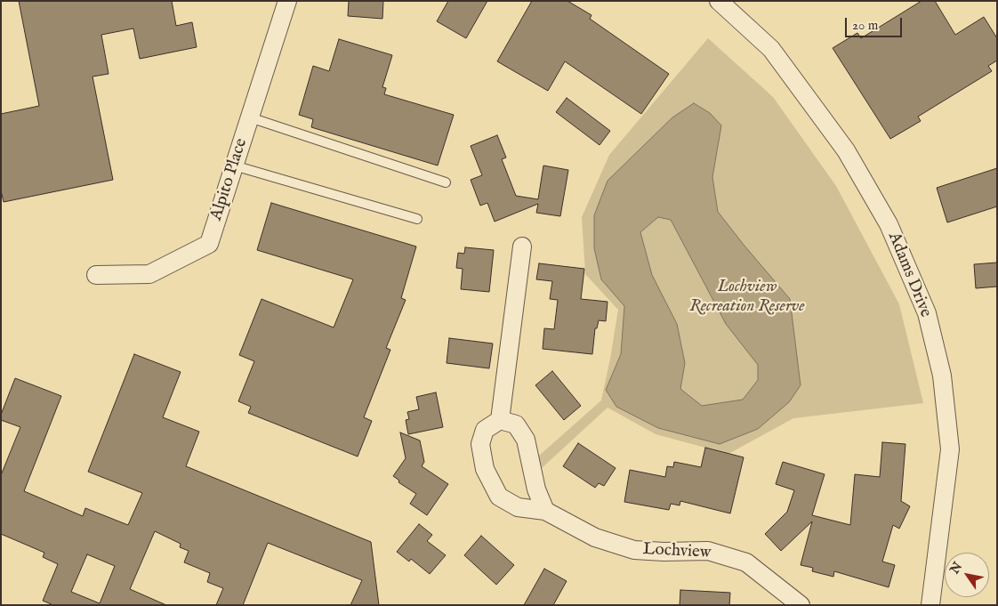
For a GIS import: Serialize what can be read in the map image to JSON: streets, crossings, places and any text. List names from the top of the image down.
{
  "streets": {
    "street": ["Alpito Place", "Adams Drive", "Lochview"]
  },
  "parks": ["Lochview Recreation Reserve"],
  "scale_bar": "20 m",
  "north": "top left"
}
